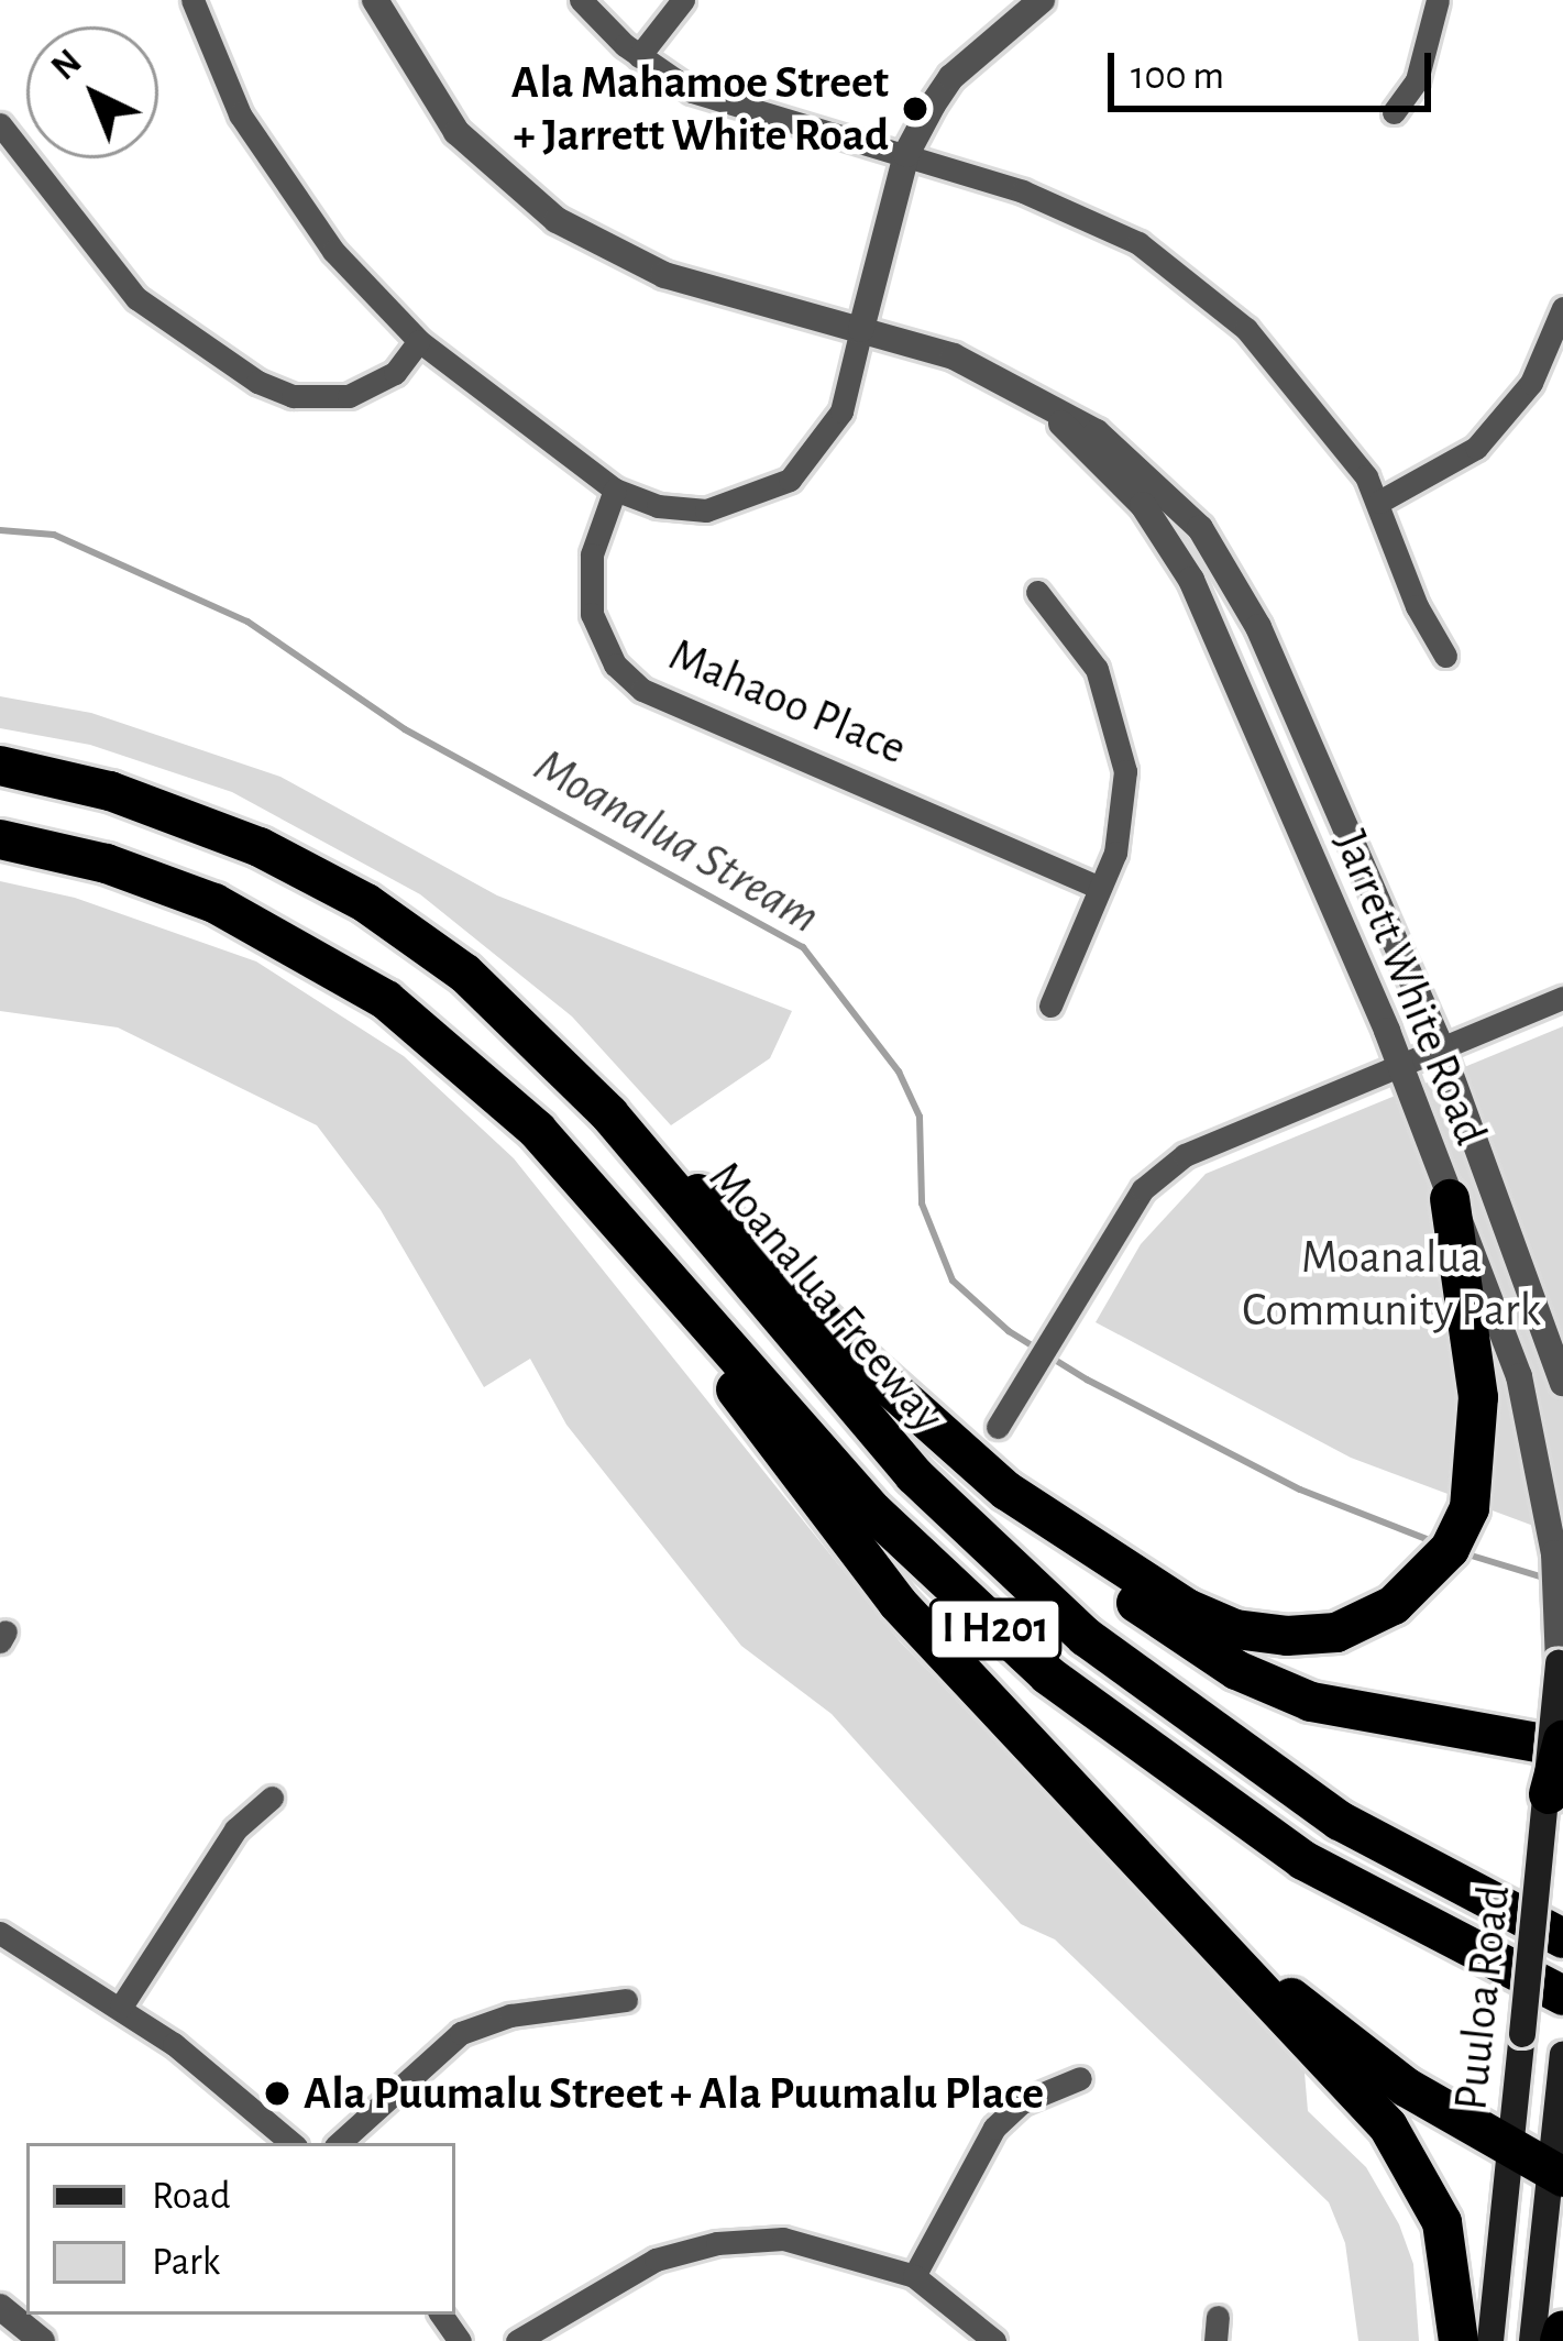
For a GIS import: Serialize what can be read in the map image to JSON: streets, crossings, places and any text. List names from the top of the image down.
{
  "streets": {
    "highway": ["Moanalua Freeway", "I H201"],
    "main road": ["Puuloa Road"],
    "street": ["Mahaoo Place", "Jarrett White Road"]
  },
  "crossings": [
    ["Jarrett White Road", "Puuloa Road"]
  ],
  "water": ["Moanalua Stream"],
  "parks": ["Moanalua Community Park"],
  "places": ["Ala Mahamoe Street + Jarrett White Road", "Ala Puumalu Street + Ala Puumalu Place"],
  "legend": ["Road", "Park"],
  "scale_bar": "100 m",
  "north": "top left"
}
